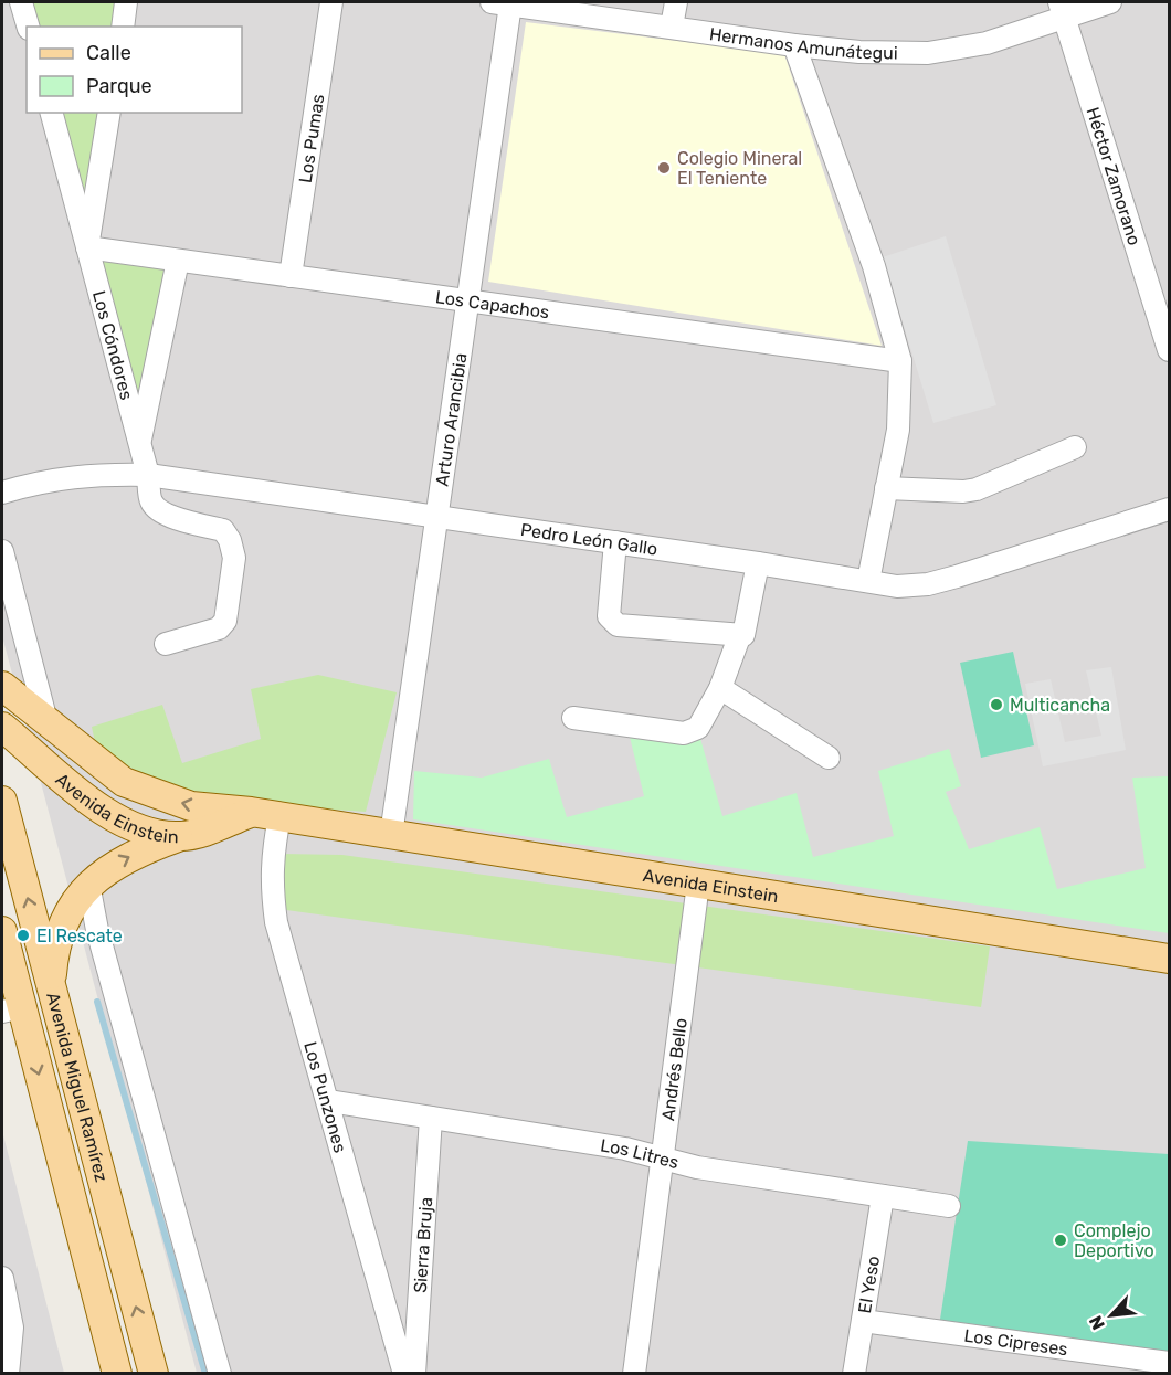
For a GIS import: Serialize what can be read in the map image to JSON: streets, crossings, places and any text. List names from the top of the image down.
{
  "streets": {
    "main road": ["Avenida Einstein", "Avenida Miguel Ramírez"],
    "street": [
      "Hermanos Amunátegui",
      "Los Pumas",
      "Héctor Zamorano",
      "Los Capachos",
      "Los Cóndores",
      "Arturo Arancibia",
      "Pedro León Gallo",
      "Andrés Bello",
      "Los Punzones",
      "Los Litres",
      "Sierra Bruja",
      "El Yeso",
      "Los Cipreses"
    ]
  },
  "crossings": [
    ["Hermanos Amunátegui", "Héctor Zamorano"],
    ["Hermanos Amunátegui", "Arturo Arancibia"],
    ["Los Pumas", "Los Capachos"],
    ["Los Capachos", "Los Cóndores"],
    ["Los Capachos", "Arturo Arancibia"],
    ["Los Cóndores", "Pedro León Gallo"],
    ["Arturo Arancibia", "Pedro León Gallo"],
    ["Arturo Arancibia", "Avenida Einstein"],
    ["Avenida Einstein", "Andrés Bello"],
    ["Avenida Einstein", "Los Punzones"],
    ["Andrés Bello", "Los Litres"],
    ["Los Punzones", "Los Litres"],
    ["Los Litres", "Sierra Bruja"],
    ["Los Litres", "El Yeso"],
    ["El Yeso", "Los Cipreses"]
  ],
  "places": [
    "Colegio Mineral El Teniente",
    "Multicancha",
    "El Rescate",
    "Complejo Deportivo"
  ],
  "legend": ["Calle", "Parque"],
  "north": "bottom left"
}
